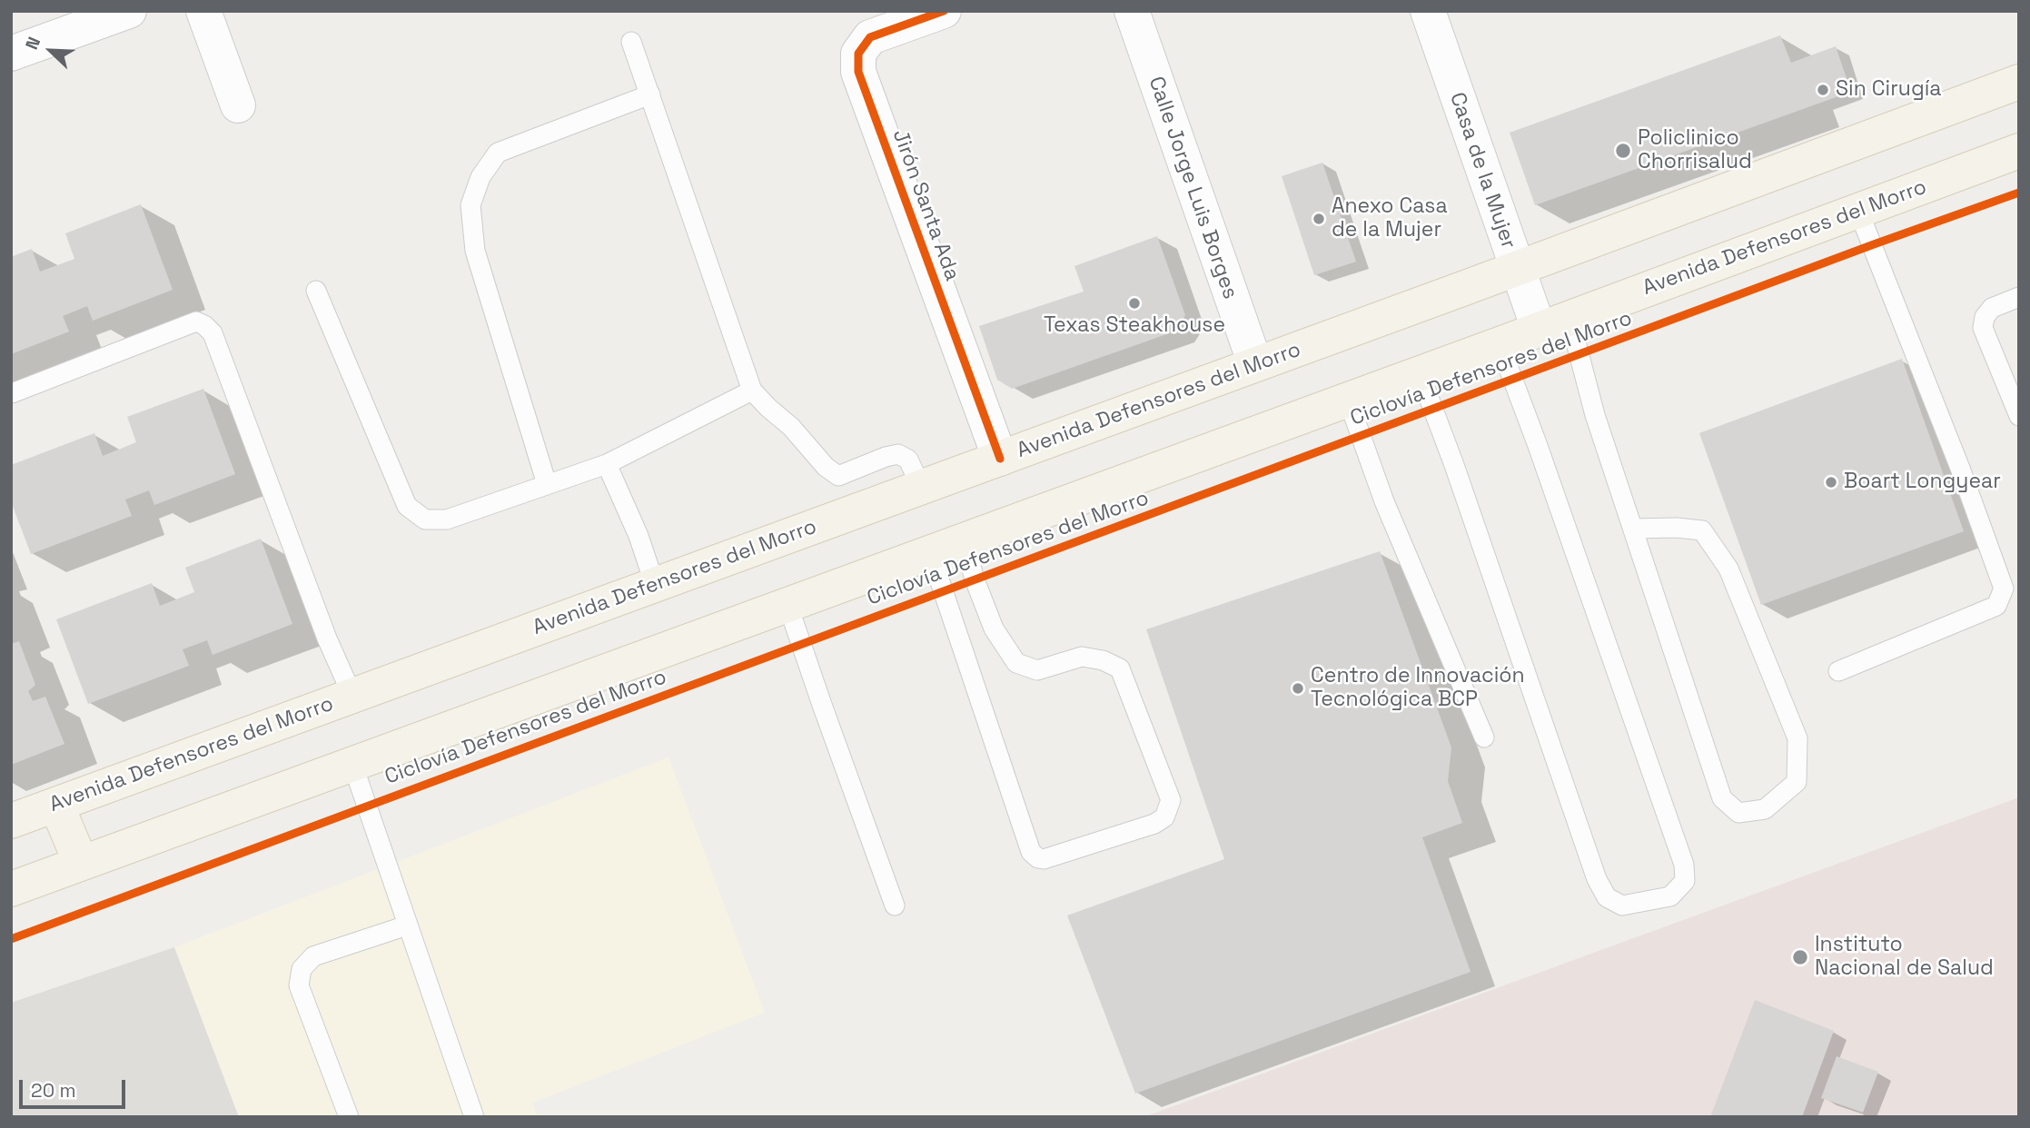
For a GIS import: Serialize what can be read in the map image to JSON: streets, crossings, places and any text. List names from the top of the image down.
{
  "streets": {
    "main road": ["Avenida Defensores del Morro"],
    "street": ["Casa de la Mujer", "Calle Jorge Luis Borges", "Jirón Santa Ada"],
    "cycle path": ["Ciclovía Defensores del Morro"]
  },
  "crossings": [
    ["Casa de la Mujer", "Avenida Defensores del Morro"],
    ["Calle Jorge Luis Borges", "Avenida Defensores del Morro"],
    ["Jirón Santa Ada", "Avenida Defensores del Morro"]
  ],
  "places": [
    "Sin Cirugía",
    "Policlinico Chorrisalud",
    "Anexo Casa de la Mujer",
    "Texas Steakhouse",
    "Boart Longyear",
    "Centro de Innovación Tecnológica BCP",
    "Instituto Nacional de Salud"
  ],
  "scale_bar": "20 m",
  "north": "top left"
}
